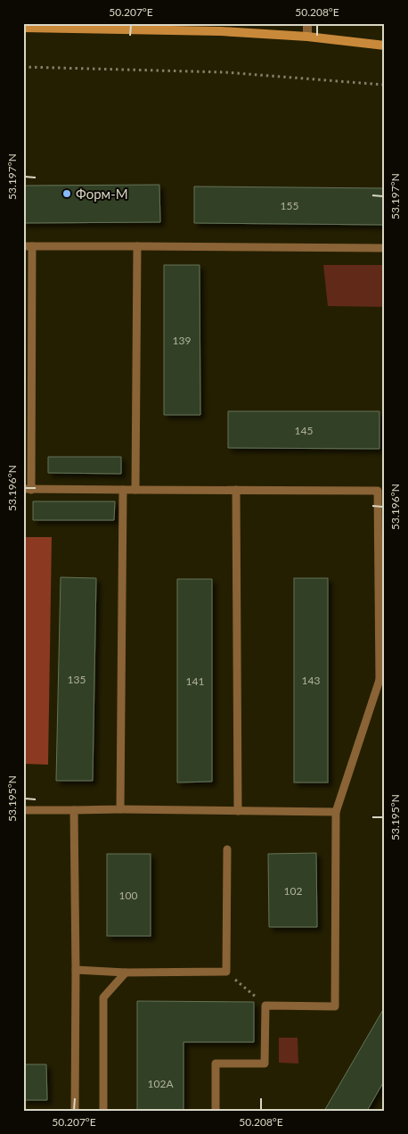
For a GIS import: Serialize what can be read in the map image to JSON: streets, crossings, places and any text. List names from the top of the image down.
{
  "places": ["Форм-М"],
  "house_numbers": [
    "155",
    "139",
    "145",
    "135",
    "143",
    "141",
    "102",
    "100",
    "102А"
  ],
  "coordinates": [
    "50.207°E",
    "50.208°E",
    "53.197°N",
    "53.196°N",
    "53.195°N"
  ]
}
